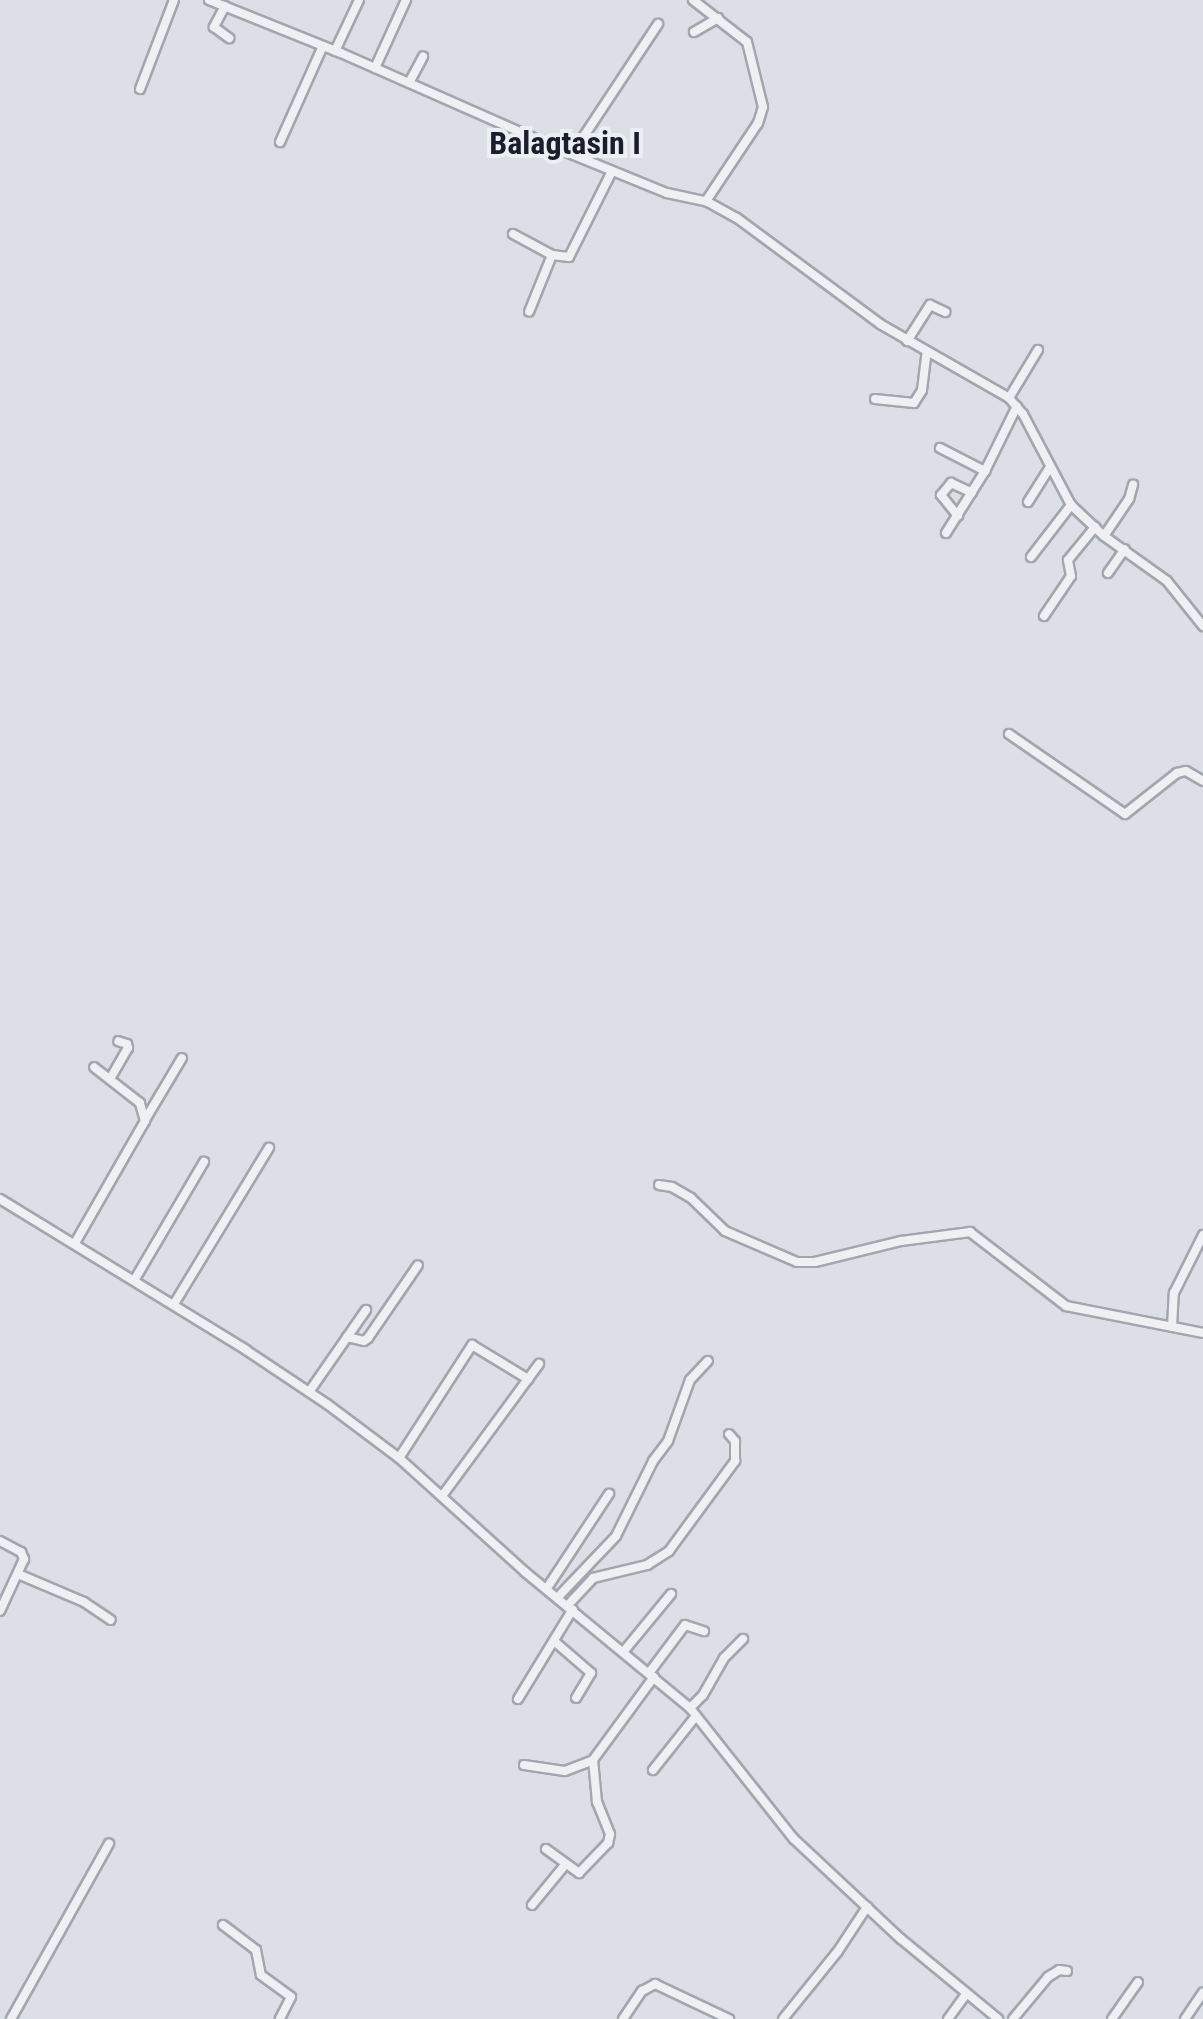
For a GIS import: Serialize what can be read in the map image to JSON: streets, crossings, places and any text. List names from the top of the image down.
{
  "districts": ["Balagtasin I"]
}
